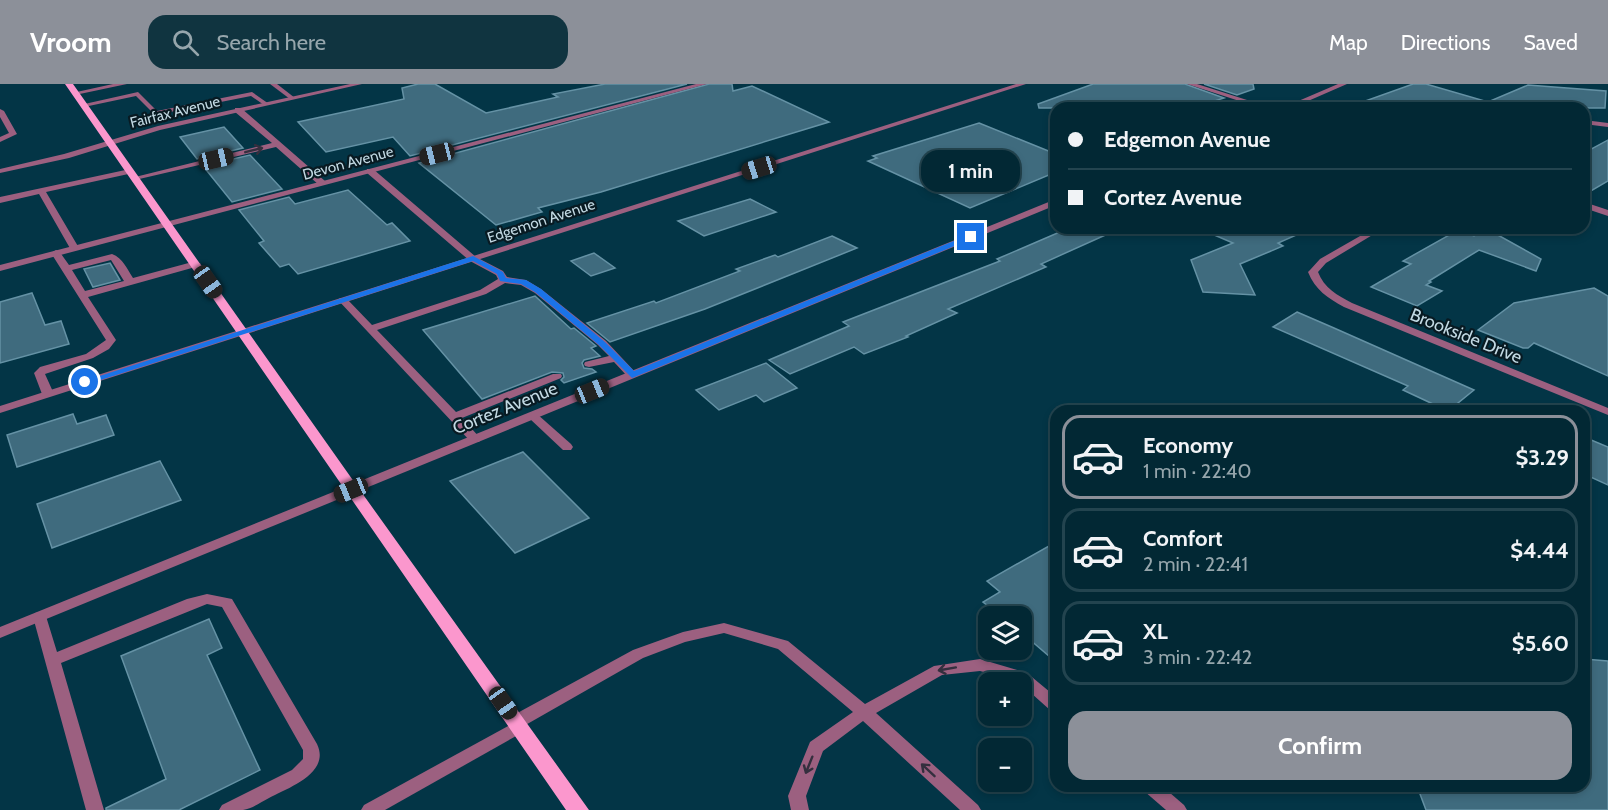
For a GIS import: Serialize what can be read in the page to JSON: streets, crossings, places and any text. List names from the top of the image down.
{
  "streets": {
    "street": [
      "Fairfax Avenue",
      "Devon Avenue",
      "Edgemon Avenue",
      "Brookside Drive",
      "Cortez Avenue"
    ]
  },
  "page": {
    "header": "Vroom",
    "search": "Search here",
    "nav": ["Map", "Directions", "Saved"],
    "banner": ["Edgemon Avenue", "Cortez Avenue"],
    "bubble": "1 min",
    "list": [
      {
        "name": "Economy",
        "note": "1 min · 22:40",
        "value": "$3.29"
      },
      {
        "name": "Comfort",
        "note": "2 min · 22:41",
        "value": "$4.44"
      },
      {
        "name": "XL",
        "note": "3 min · 22:42",
        "value": "$5.60"
      }
    ],
    "map_buttons": ["+", "−"],
    "buttons": "Confirm"
  }
}
